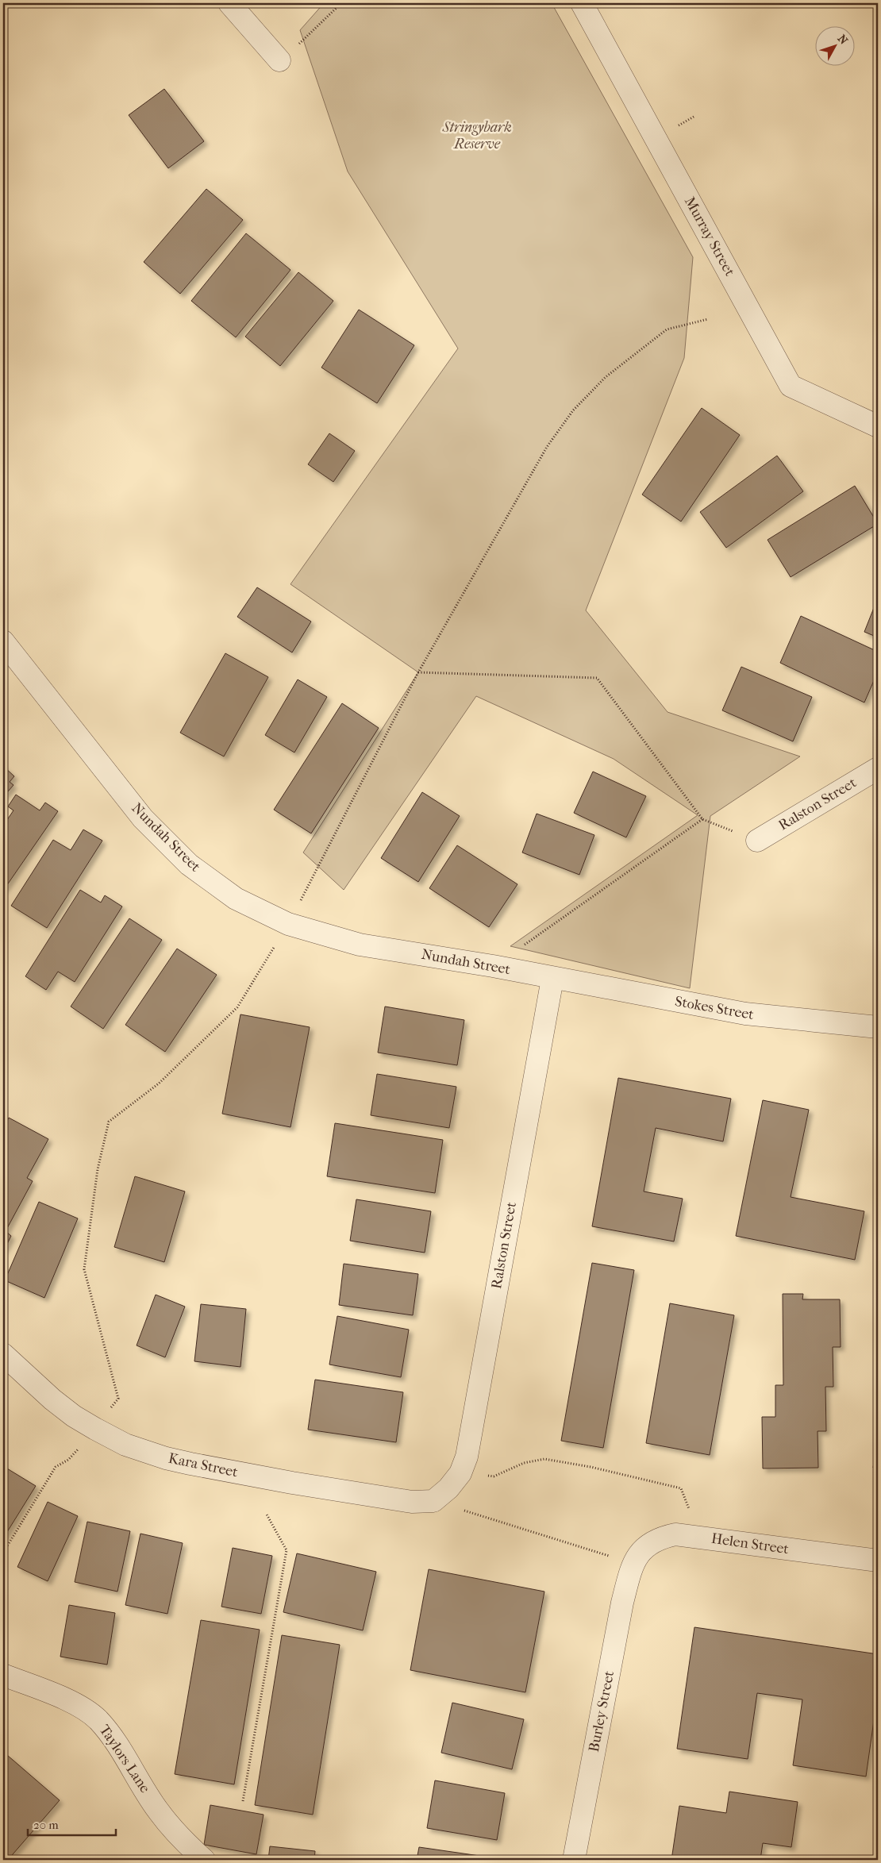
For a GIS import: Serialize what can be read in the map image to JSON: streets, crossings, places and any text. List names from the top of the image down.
{
  "streets": {
    "street": [
      "Murray Street",
      "Ralston Street",
      "Nundah Street",
      "Stokes Street",
      "Kara Street",
      "Helen Street",
      "Burley Street",
      "Taylors Lane"
    ]
  },
  "crossings": [
    ["Ralston Street", "Nundah Street"],
    ["Ralston Street", "Stokes Street"],
    ["Ralston Street", "Kara Street"],
    ["Nundah Street", "Stokes Street"],
    ["Helen Street", "Burley Street"]
  ],
  "parks": ["Stringybark Reserve"],
  "scale_bar": "20 m",
  "north": "top right"
}
